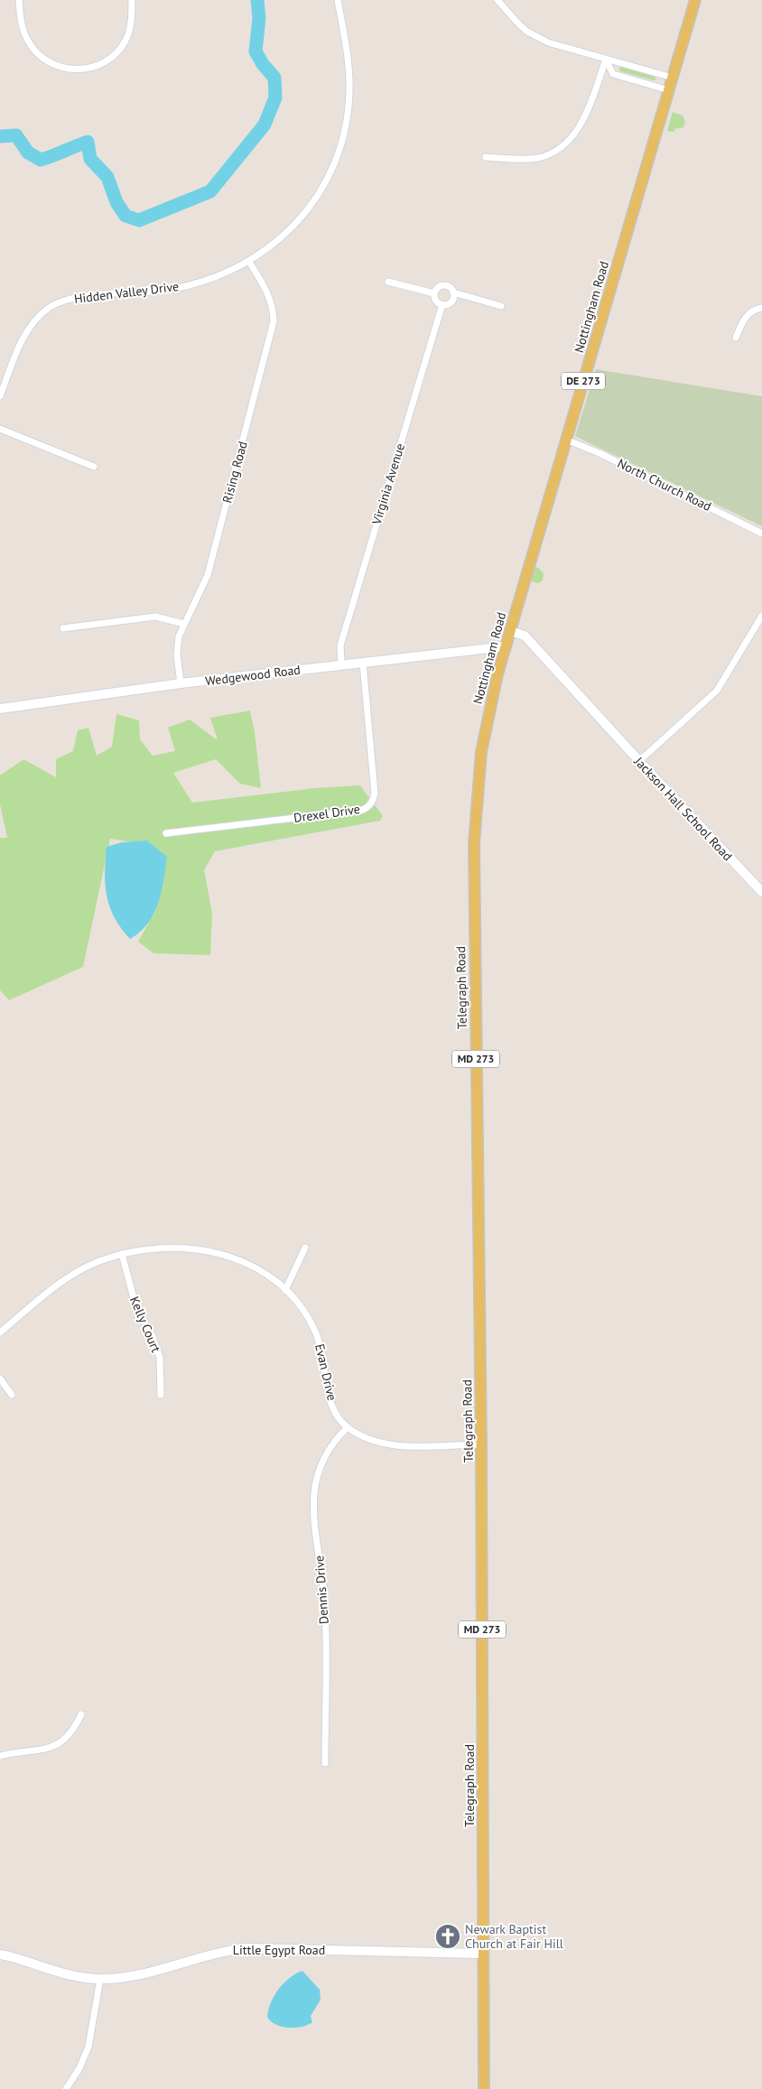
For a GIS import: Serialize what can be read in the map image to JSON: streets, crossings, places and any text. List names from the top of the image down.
{
  "streets": {
    "main road": [
      "Nottingham Road",
      "DE 273",
      "Telegraph Road",
      "MD 273"
    ],
    "street": [
      "Hidden Valley Drive",
      "Rising Road",
      "Virginia Avenue",
      "North Church Road",
      "Wedgewood Road",
      "Jackson Hall School Road",
      "Drexel Drive",
      "Kelly Court",
      "Evan Drive",
      "Dennis Drive",
      "Little Egypt Road"
    ]
  },
  "crossings": [
    ["Hidden Valley Drive", "Rising Road"],
    ["Nottingham Road", "North Church Road"],
    ["Nottingham Road", "Wedgewood Road"],
    ["Nottingham Road", "Jackson Hall School Road"],
    ["Nottingham Road", "Telegraph Road"],
    ["Rising Road", "Wedgewood Road"],
    ["Virginia Avenue", "Wedgewood Road"],
    ["Wedgewood Road", "Drexel Drive"],
    ["Telegraph Road", "Evan Drive"],
    ["Telegraph Road", "Little Egypt Road"],
    ["Kelly Court", "Evan Drive"],
    ["Evan Drive", "Dennis Drive"]
  ],
  "places": {
    "church": ["Newark Baptist Church at Fair Hill"]
  }
}
